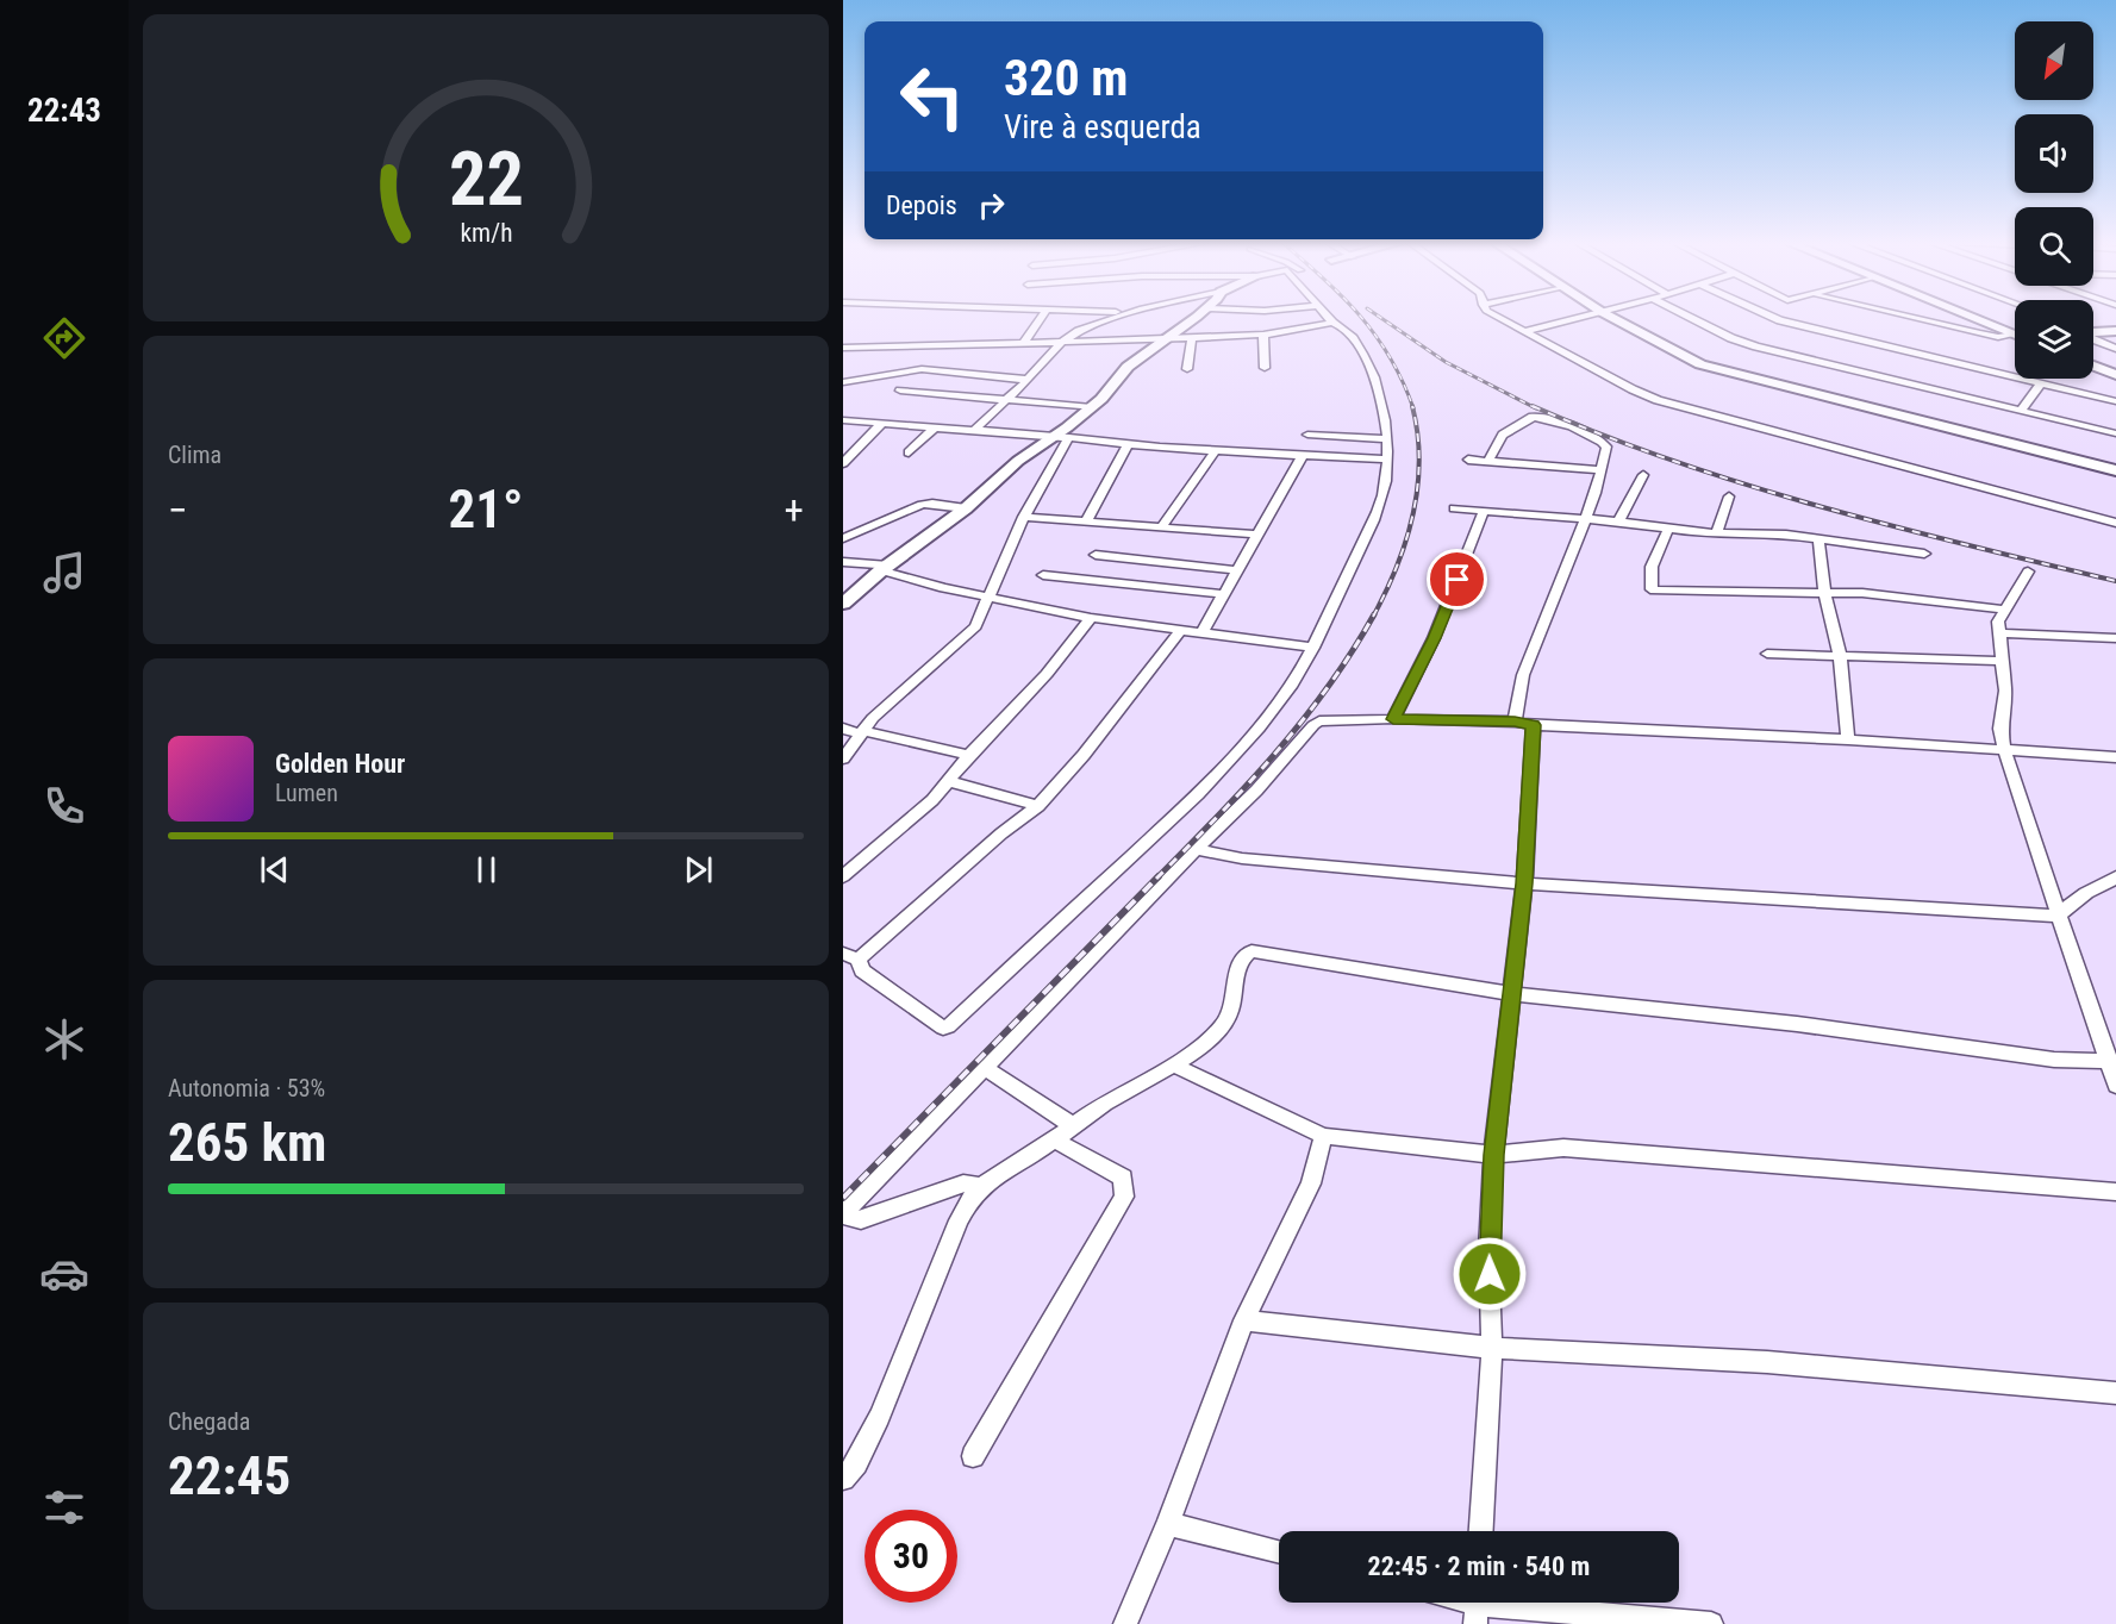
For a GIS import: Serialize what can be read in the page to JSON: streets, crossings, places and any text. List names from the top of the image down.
{
  "north": "bottom left",
  "page": {
    "tabs": "22:43",
    "turn": ["320 m", "Vire à esquerda"],
    "then": "Depois",
    "tile": [
      "Clima",
      ["Autonomia · 53%", "265 km"],
      ["Chegada", "22:45"]
    ],
    "heat": ["−", "21°", "+"],
    "song": ["Golden Hour", "Lumen"],
    "limit": "30",
    "trip": "22:45 · 2 min · 540 m",
    "gauge": ["22", "km/h"]
  }
}
